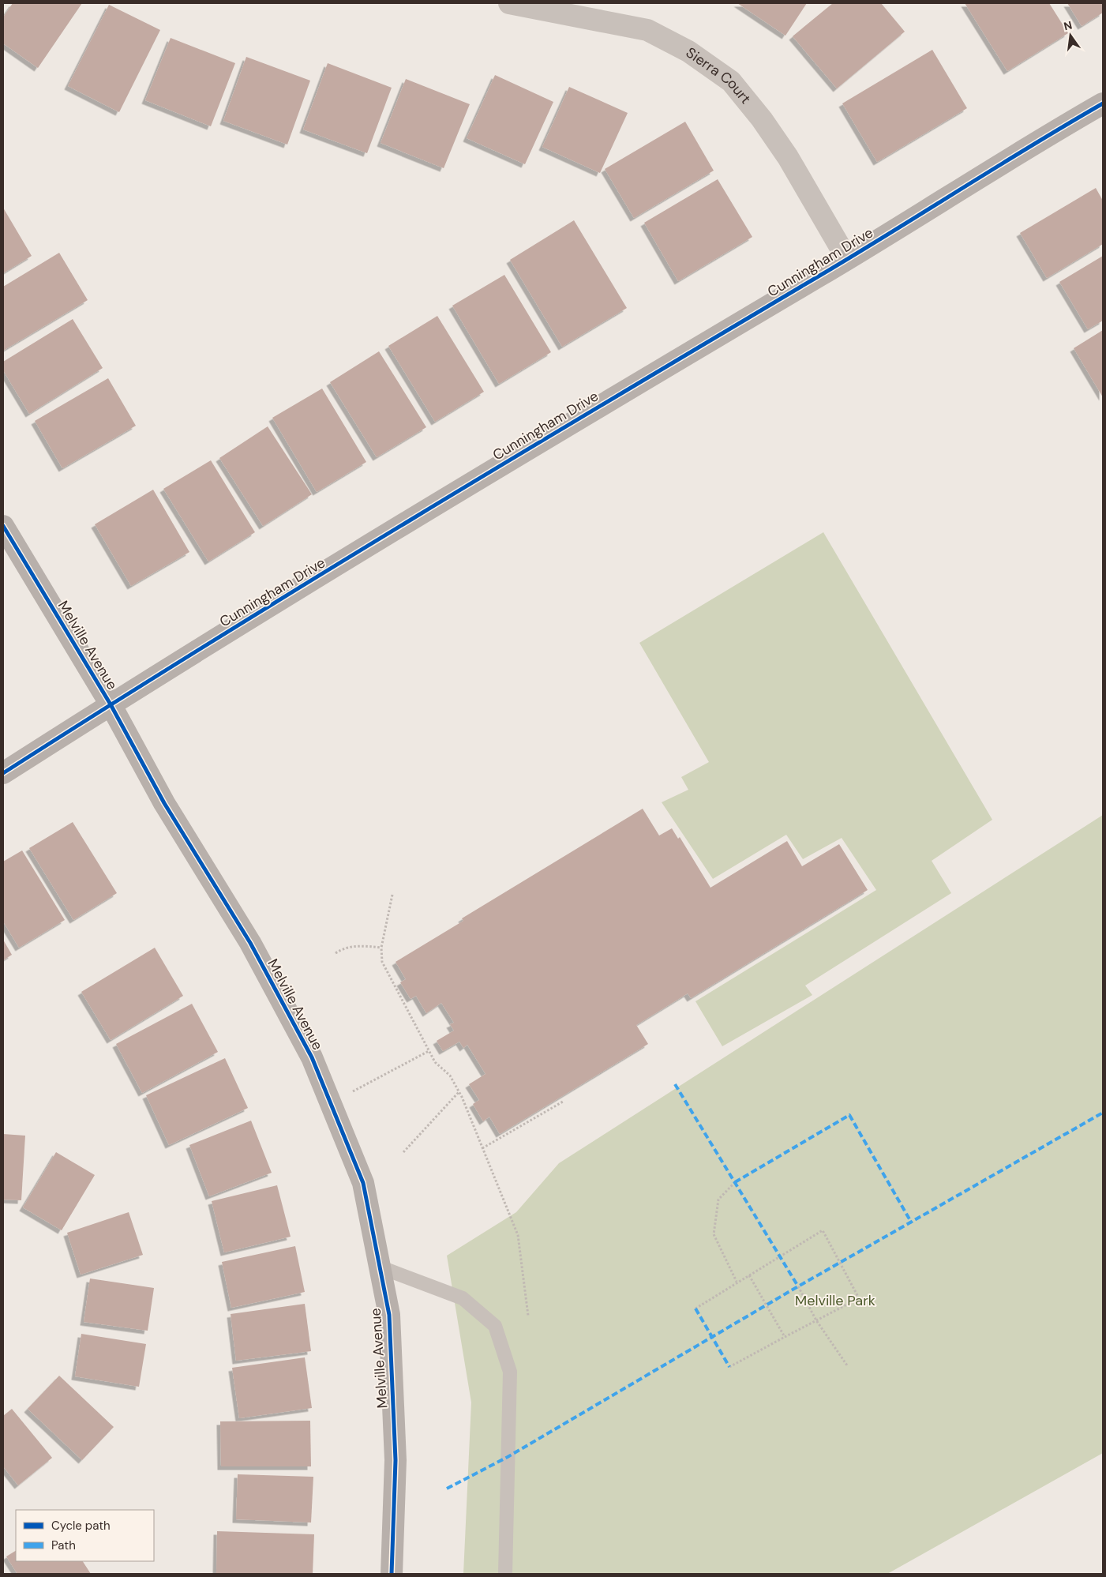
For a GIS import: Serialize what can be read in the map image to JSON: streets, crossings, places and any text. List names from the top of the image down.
{
  "streets": {
    "street": ["Sierra Court", "Cunningham Drive", "Melville Avenue"]
  },
  "crossings": [
    ["Sierra Court", "Cunningham Drive"],
    ["Cunningham Drive", "Melville Avenue"]
  ],
  "parks": ["Melville Park"],
  "legend": ["Cycle path", "Path"],
  "north": "top"
}
